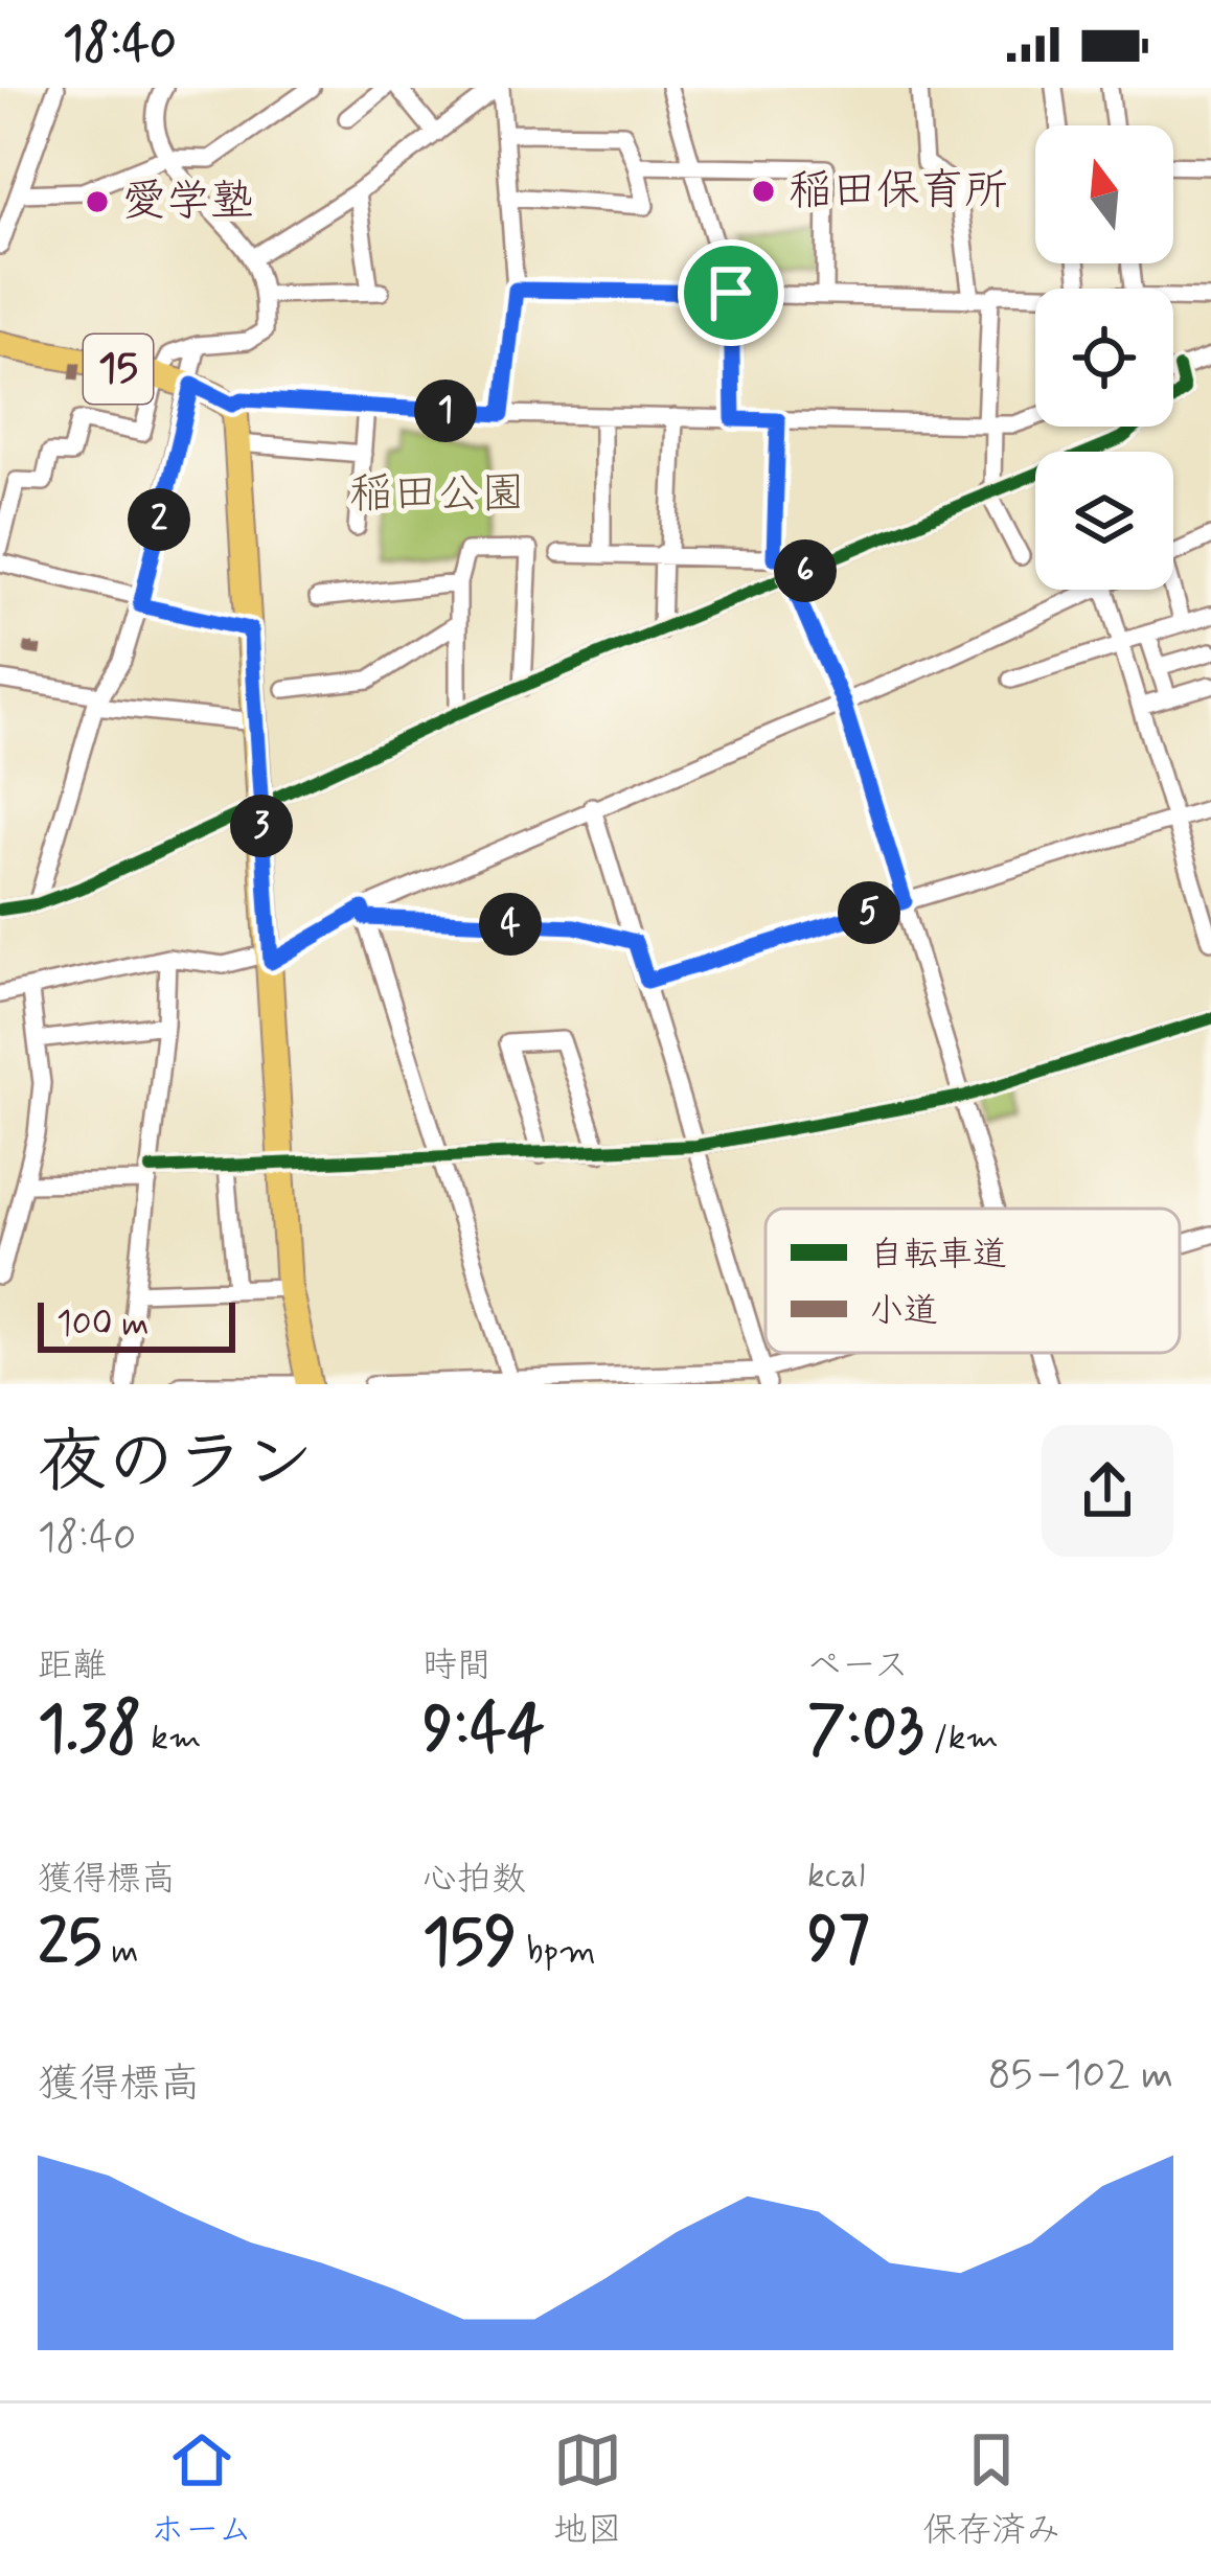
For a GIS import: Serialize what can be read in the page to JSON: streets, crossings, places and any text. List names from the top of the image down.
{
  "streets": {
    "main road": ["15"]
  },
  "parks": ["稲田公園"],
  "places": ["稲田保育所", "愛学塾"],
  "legend": ["自転車道", "小道"],
  "scale_bar": "100 m",
  "north": "top",
  "page": {
    "status": "18:40",
    "pins": [
      "1",
      "2",
      "6",
      "3",
      "5",
      "4"
    ],
    "scale": "100 m",
    "heading": ["夜のラン", "18:40"],
    "stats": [
      ["距離", "1.38 km"],
      ["時間", "9:44"],
      ["ペース", "7:03 /km"],
      ["獲得標高", "25 m"],
      ["心拍数", "159 bpm"],
      ["kcal", "97"]
    ],
    "chart": ["獲得標高", "85–102 m"],
    "tabs": ["ホーム", "地図", "保存済み"]
  }
}
